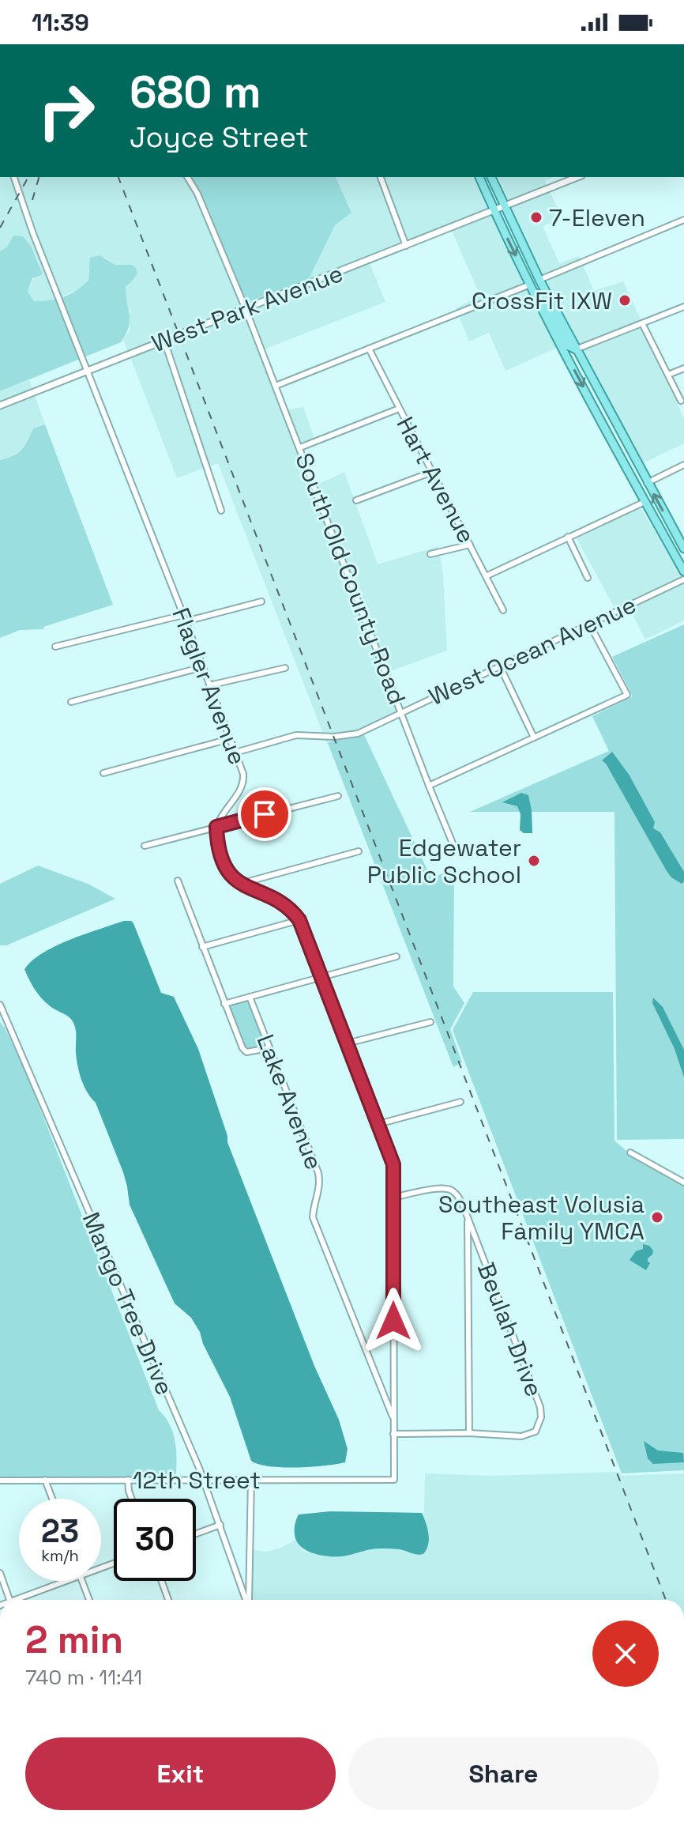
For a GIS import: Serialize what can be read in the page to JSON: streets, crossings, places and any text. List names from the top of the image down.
{
  "streets": {
    "street": [
      "West Park Avenue",
      "Hart Avenue",
      "South Old County Road",
      "West Ocean Avenue",
      "Flagler Avenue",
      "Lake Avenue",
      "Mango Tree Drive",
      "Beulah Drive",
      "12th Street"
    ]
  },
  "crossings": [
    ["West Park Avenue", "South Old County Road"],
    ["West Park Avenue", "Flagler Avenue"],
    ["South Old County Road", "West Ocean Avenue"],
    ["West Ocean Avenue", "Flagler Avenue"],
    ["Mango Tree Drive", "12th Street"],
    ["Beulah Drive", "12th Street"]
  ],
  "places": [
    "7-Eleven",
    "CrossFit IXW",
    "Edgewater Public School",
    "Southeast Volusia Family YMCA"
  ],
  "page": {
    "status": "11:39",
    "turn": ["680 m", "Joyce Street"],
    "speed": "23 km/h",
    "limit": "30",
    "heading": ["2 min", "740 m · 11:41"],
    "buttons": ["Exit", "Share"]
  }
}
